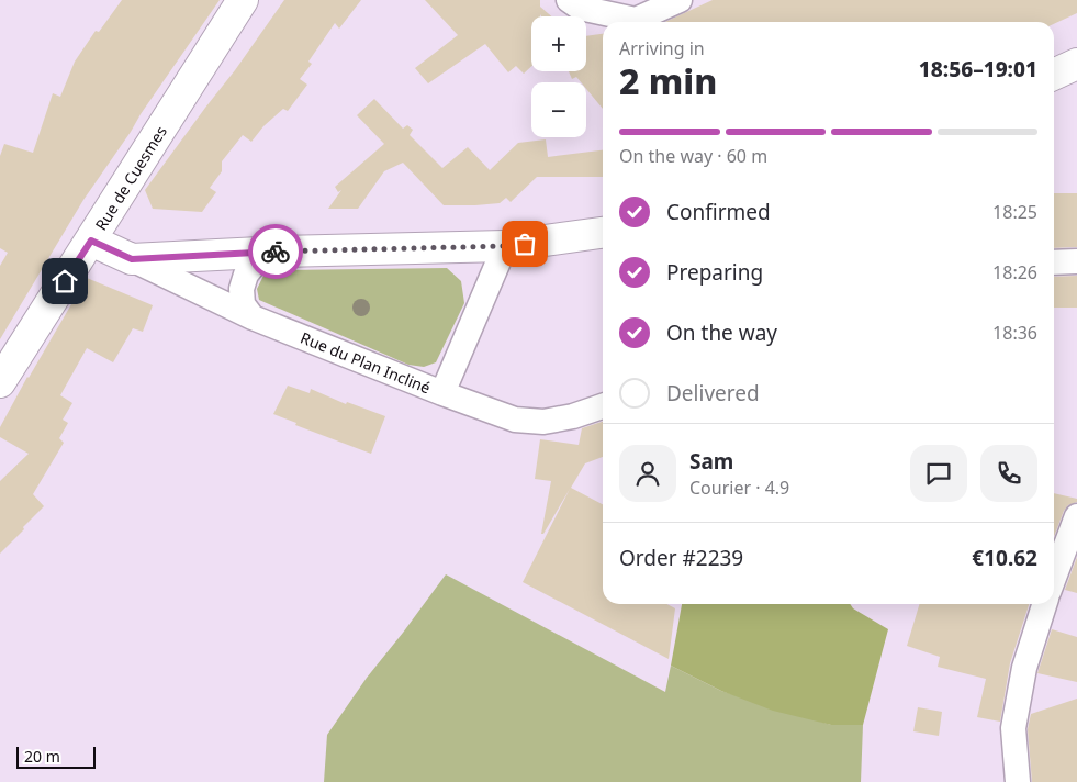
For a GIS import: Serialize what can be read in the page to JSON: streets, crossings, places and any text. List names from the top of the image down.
{
  "streets": {
    "street": ["Rue de Cuesmes", "Rue du Plan Incliné"]
  },
  "scale_bar": "20 m",
  "page": {
    "map_buttons": ["+", "−"],
    "heading": ["2 min", "Arriving in", "18:56–19:01"],
    "panel": [
      "Sam",
      "Courier · 4.9",
      "Order #2239",
      "€10.62"
    ],
    "bar": "On the way · 60 m",
    "list": [
      ["Confirmed", "18:25"],
      ["Preparing", "18:26"],
      ["On the way", "18:36"],
      "Delivered"
    ],
    "scale": "20 m"
  }
}
